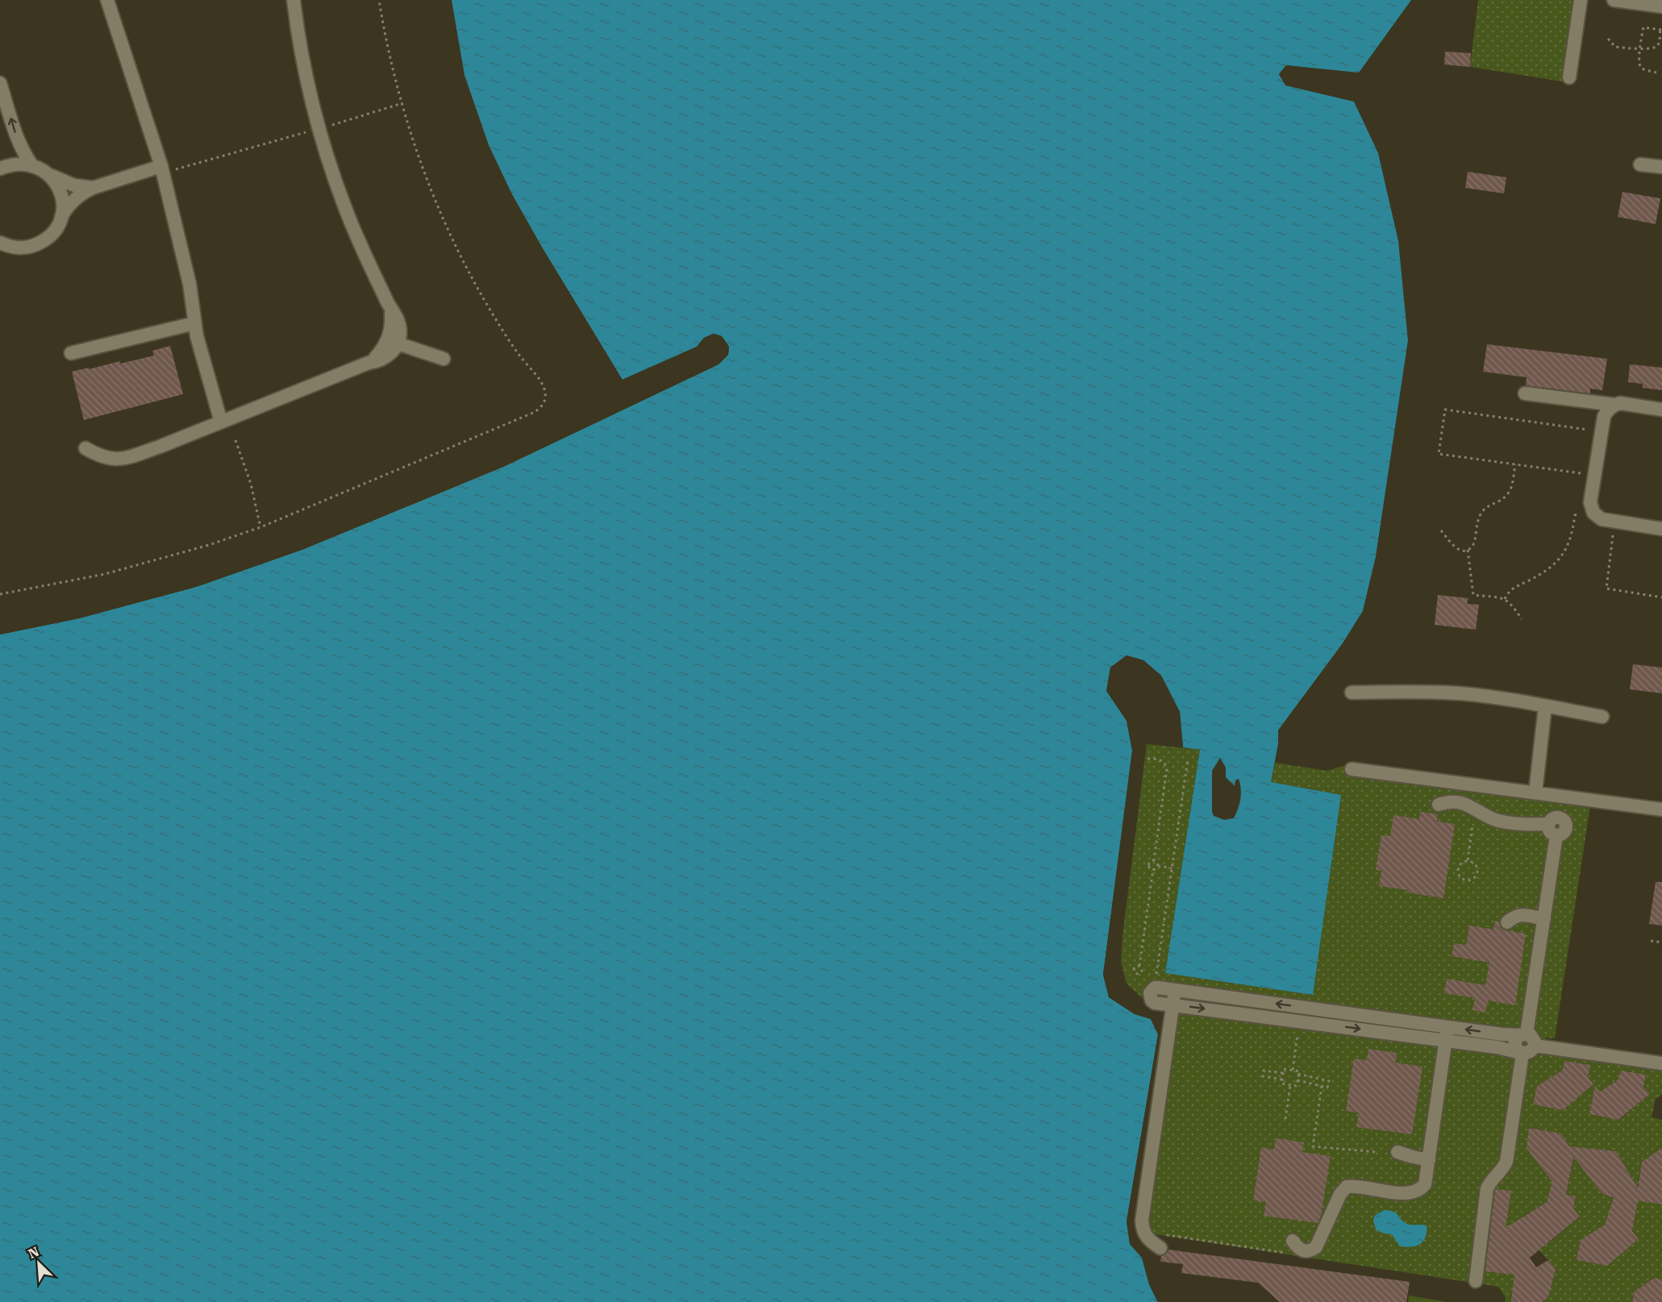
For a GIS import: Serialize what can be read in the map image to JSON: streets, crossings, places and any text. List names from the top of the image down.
{
  "north": "top left"
}
